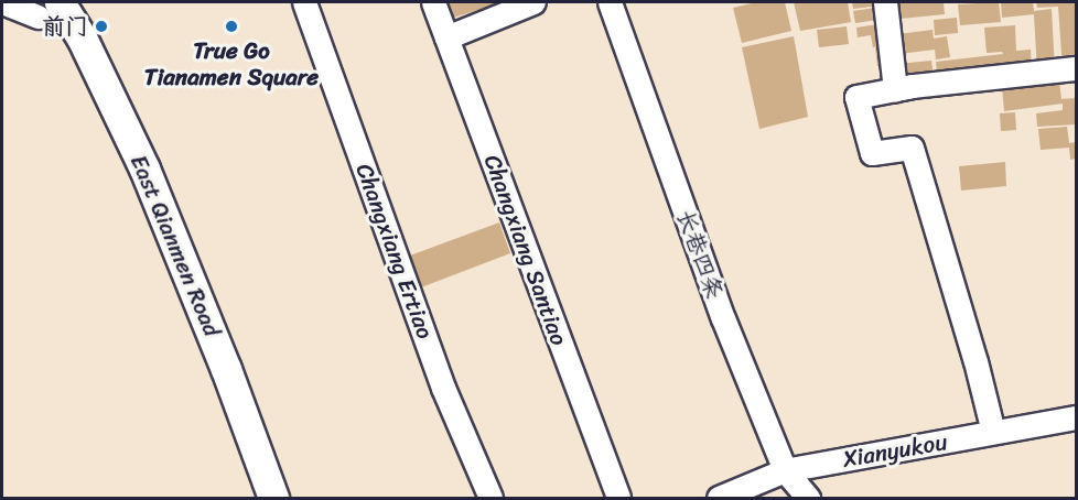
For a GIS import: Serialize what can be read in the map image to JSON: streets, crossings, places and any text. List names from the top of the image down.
{
  "streets": {
    "main road": ["East Qianmen Road"],
    "street": [
      "Changxiang Santiao",
      "Changxiang Ertiao",
      "长巷四条",
      "Xianyukou"
    ]
  },
  "crossings": [
    ["长巷四条", "Xianyukou"]
  ],
  "places": ["前门", "True Go Tianamen Square"]
}
